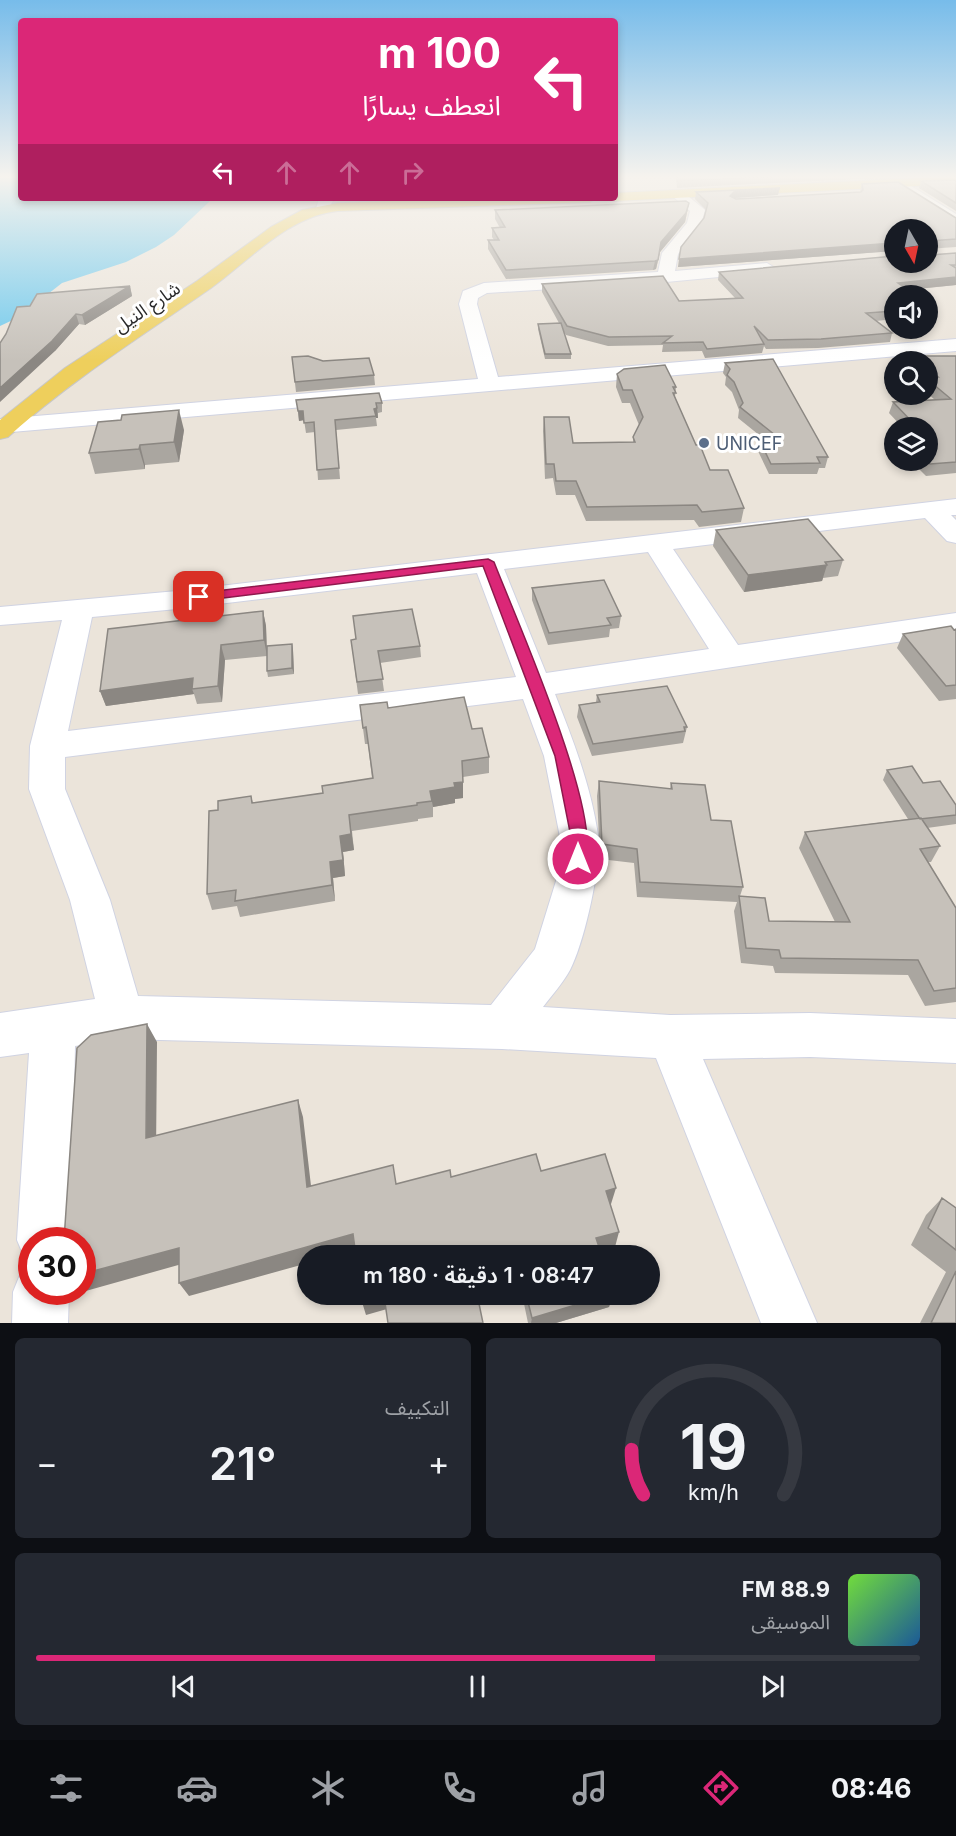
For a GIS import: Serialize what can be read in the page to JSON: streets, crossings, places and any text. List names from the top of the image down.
{
  "streets": {
    "main road": ["شارع النيل"]
  },
  "places": ["UNICEF"],
  "north": "bottom",
  "page": {
    "turn": ["100 m", "انعطف يسارًا"],
    "limit": "30",
    "trip": "08:47 · 1 دقيقة · 180 m",
    "tile": "التكييف",
    "heat": ["−", "21°", "+"],
    "song": ["88.9 FM", "الموسيقى"],
    "tabs": "08:46",
    "gauge": ["19", "km/h"]
  }
}
